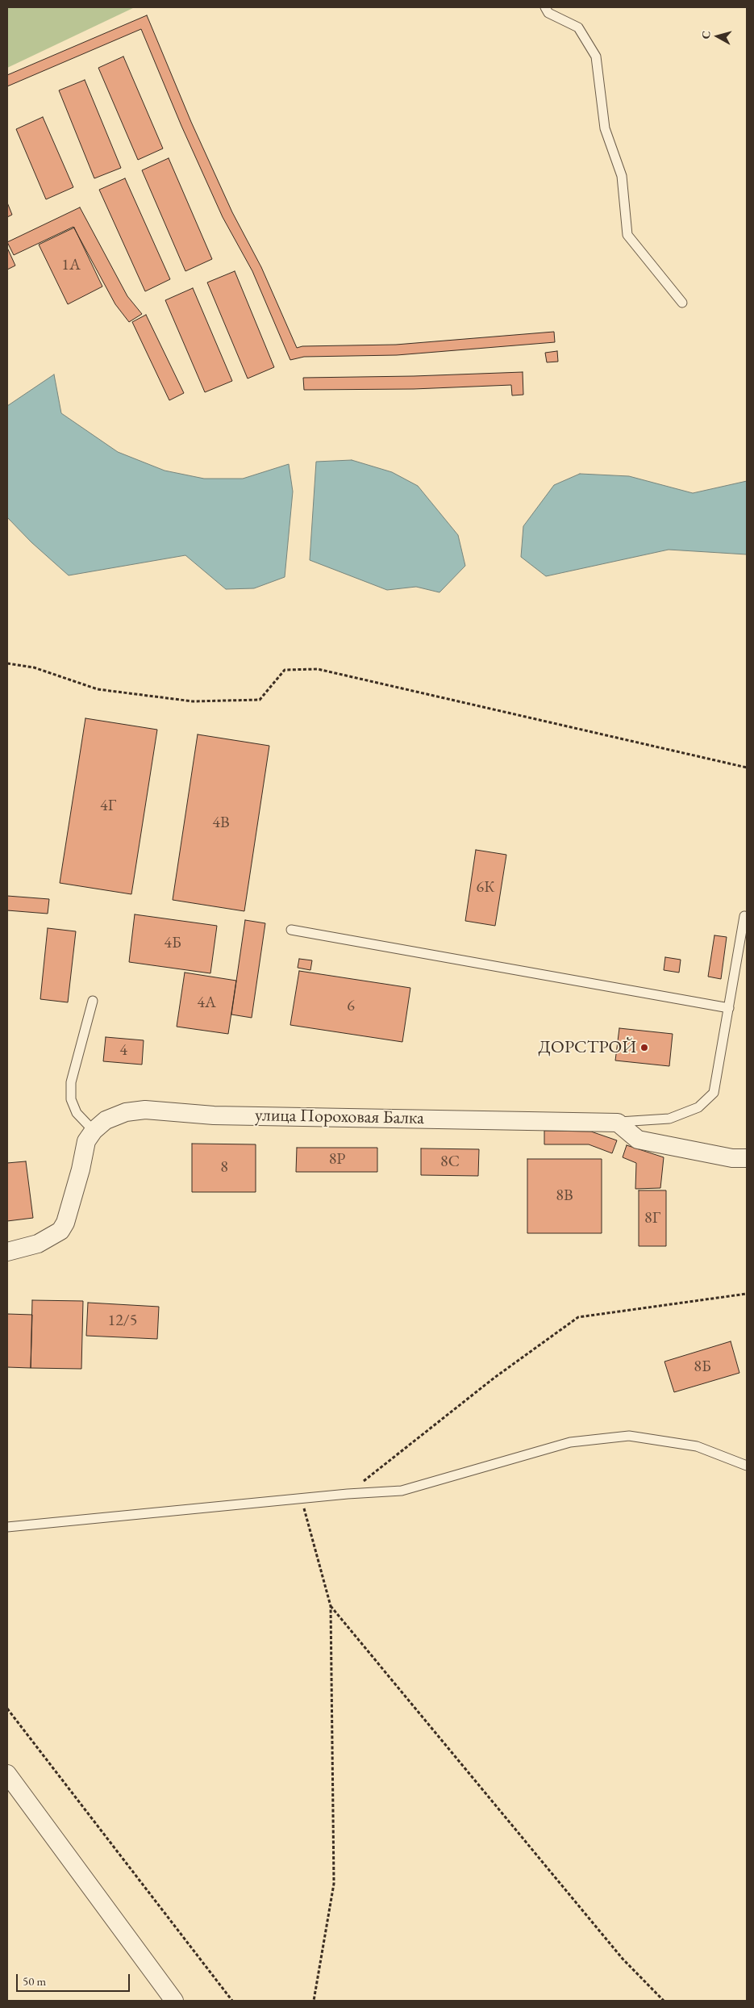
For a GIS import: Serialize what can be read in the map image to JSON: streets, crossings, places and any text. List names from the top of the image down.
{
  "streets": {
    "street": ["улица Пороховая Балка"]
  },
  "places": ["ДОРСТРОЙ"],
  "house_numbers": [
    "1А",
    "4Г",
    "4В",
    "6К",
    "4Б",
    "4А",
    "6",
    "4",
    "8Р",
    "8С",
    "8",
    "8В",
    "8Г",
    "12/5",
    "8Б"
  ],
  "scale_bar": "50 m",
  "north": "left"
}
